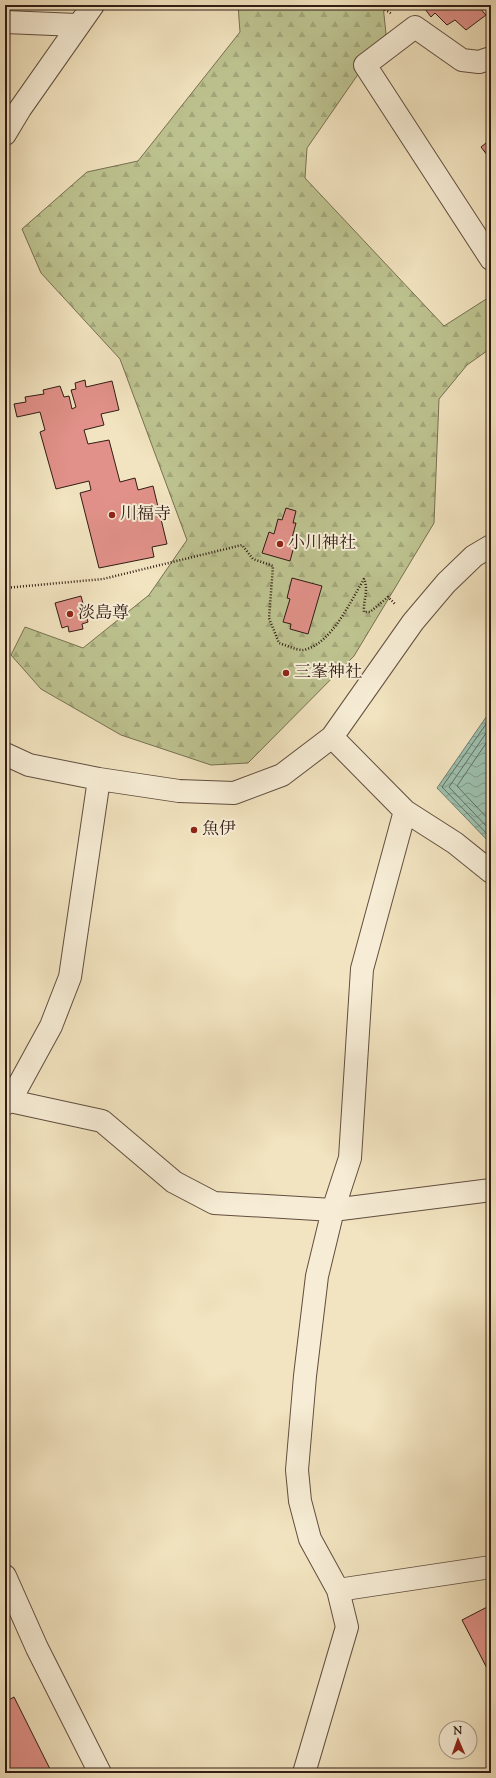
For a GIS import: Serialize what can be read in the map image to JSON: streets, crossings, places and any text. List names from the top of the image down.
{
  "places": [
    "川福寺",
    "小川神社",
    "淡島尊",
    "三峯神社",
    "魚伊"
  ],
  "north": "top"
}
